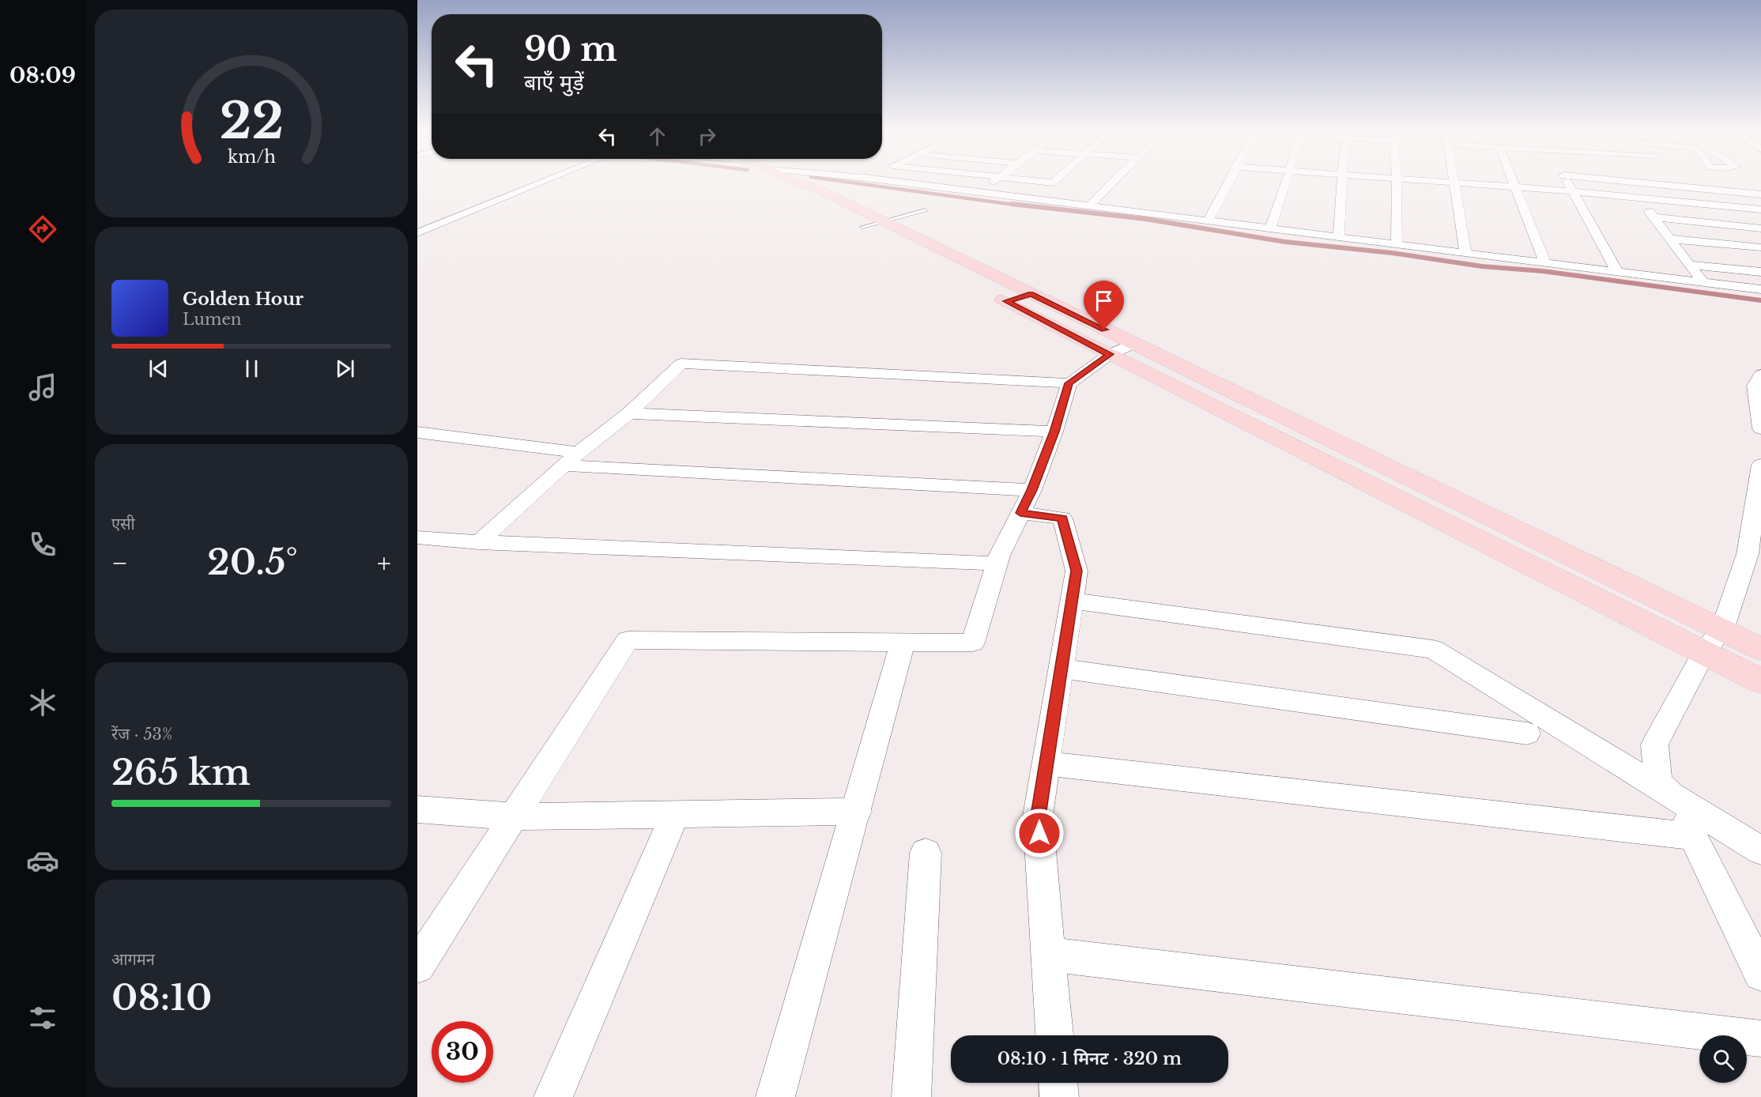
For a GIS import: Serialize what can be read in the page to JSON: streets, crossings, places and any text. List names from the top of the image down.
{
  "page": {
    "tabs": "08:09",
    "turn": ["90 m", "बाएँ मुड़ें"],
    "song": ["Golden Hour", "Lumen"],
    "tile": [
      "एसी",
      ["रेंज · 53%", "265 km"],
      ["आगमन", "08:10"]
    ],
    "heat": ["−", "20.5°", "+"],
    "limit": "30",
    "trip": "08:10 · 1 मिनट · 320 m",
    "gauge": ["22", "km/h"]
  }
}
